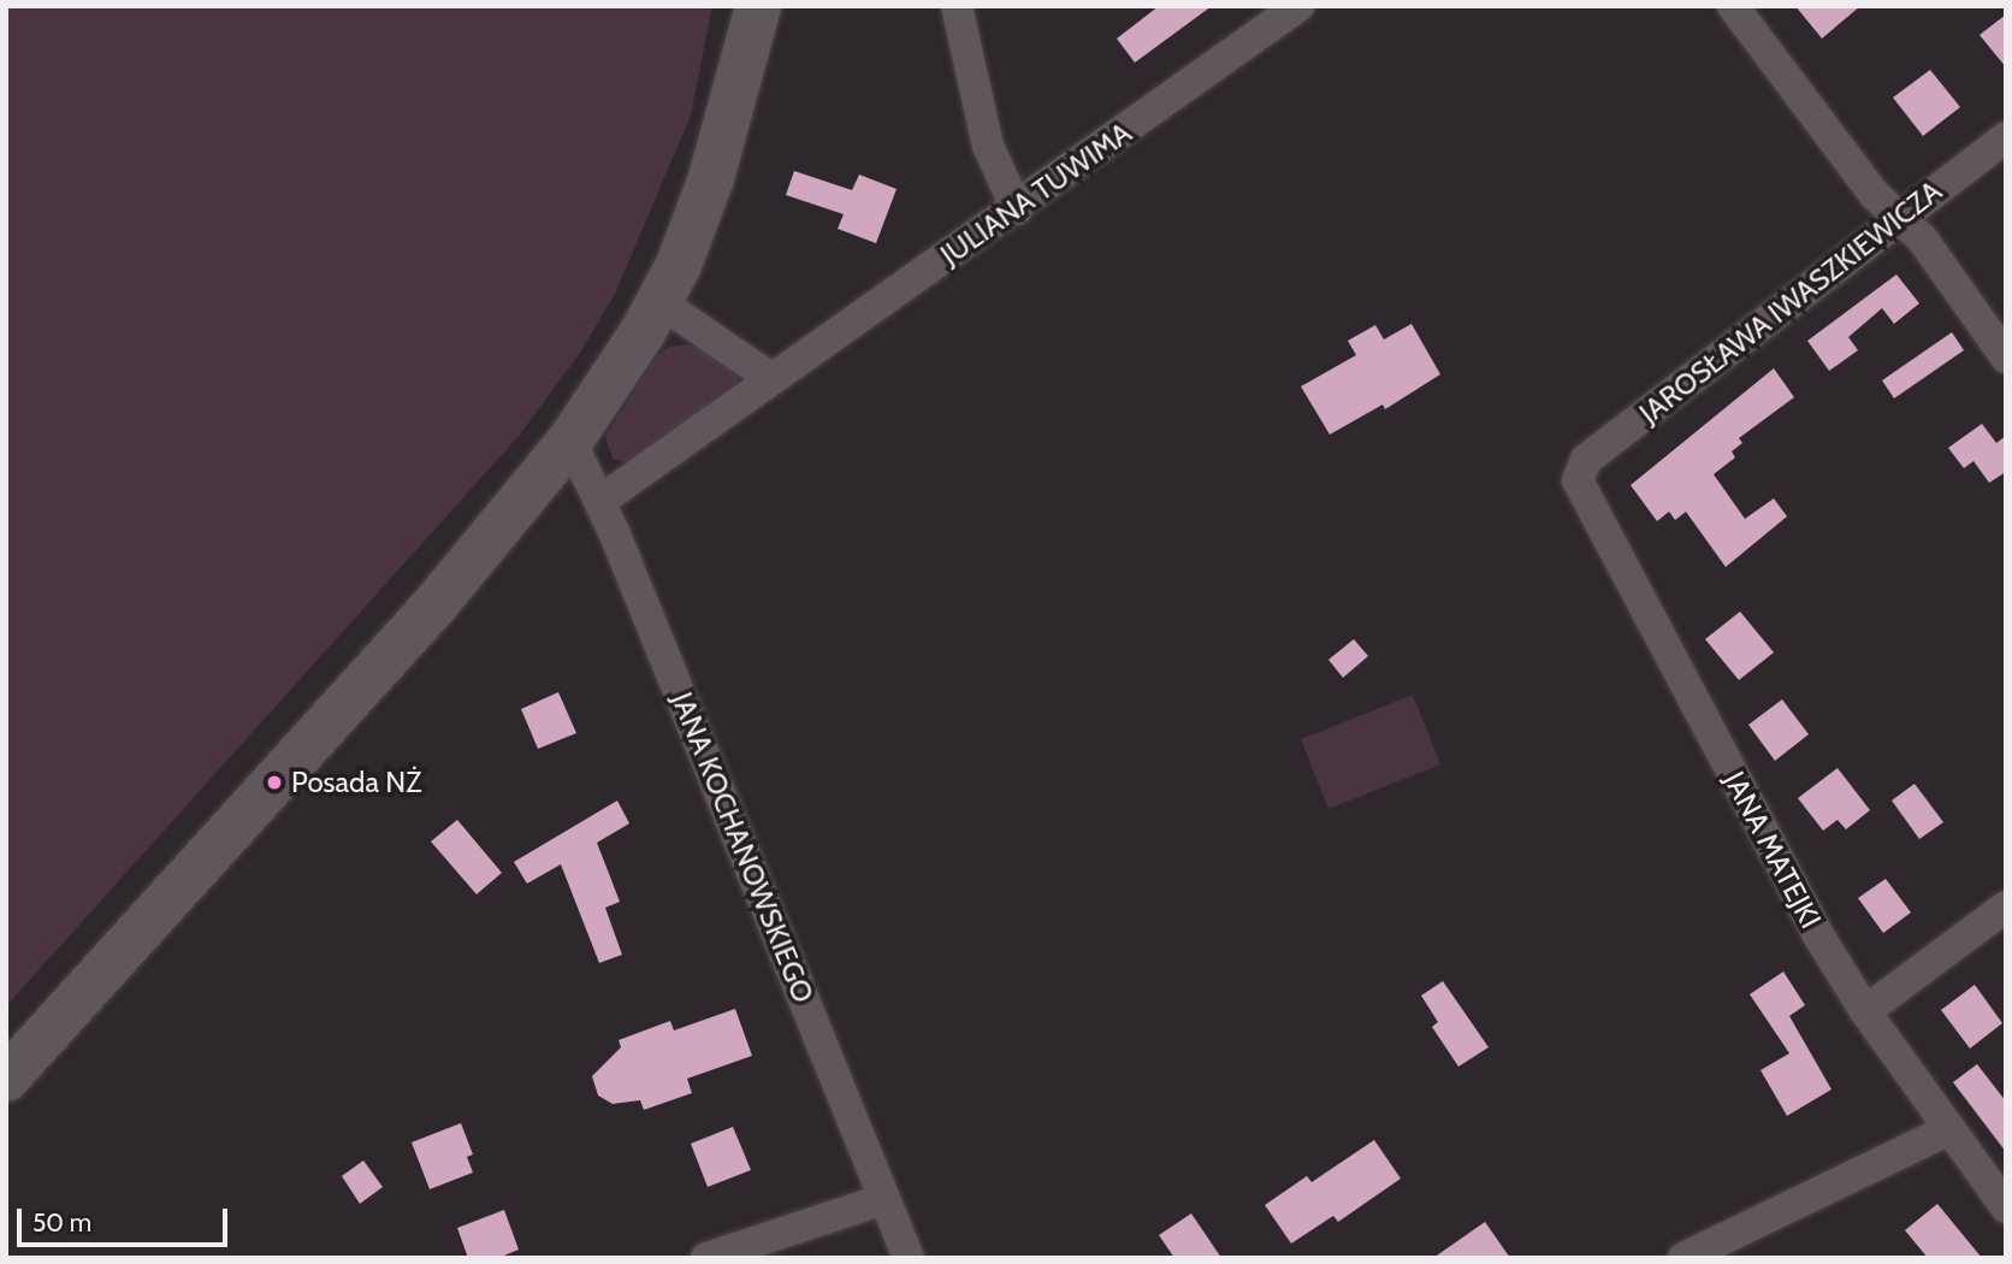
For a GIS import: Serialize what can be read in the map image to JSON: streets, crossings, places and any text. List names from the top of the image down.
{
  "streets": {
    "street": [
      "JULIANA TUWIMA",
      "JAROSŁAWA IWASZKIEWICZA",
      "JANA KOCHANOWSKIEGO",
      "JANA MATEJKI"
    ]
  },
  "crossings": [
    ["JULIANA TUWIMA", "JANA KOCHANOWSKIEGO"],
    ["JAROSŁAWA IWASZKIEWICZA", "JANA MATEJKI"]
  ],
  "places": ["Posada NŻ"],
  "scale_bar": "50 m"
}
